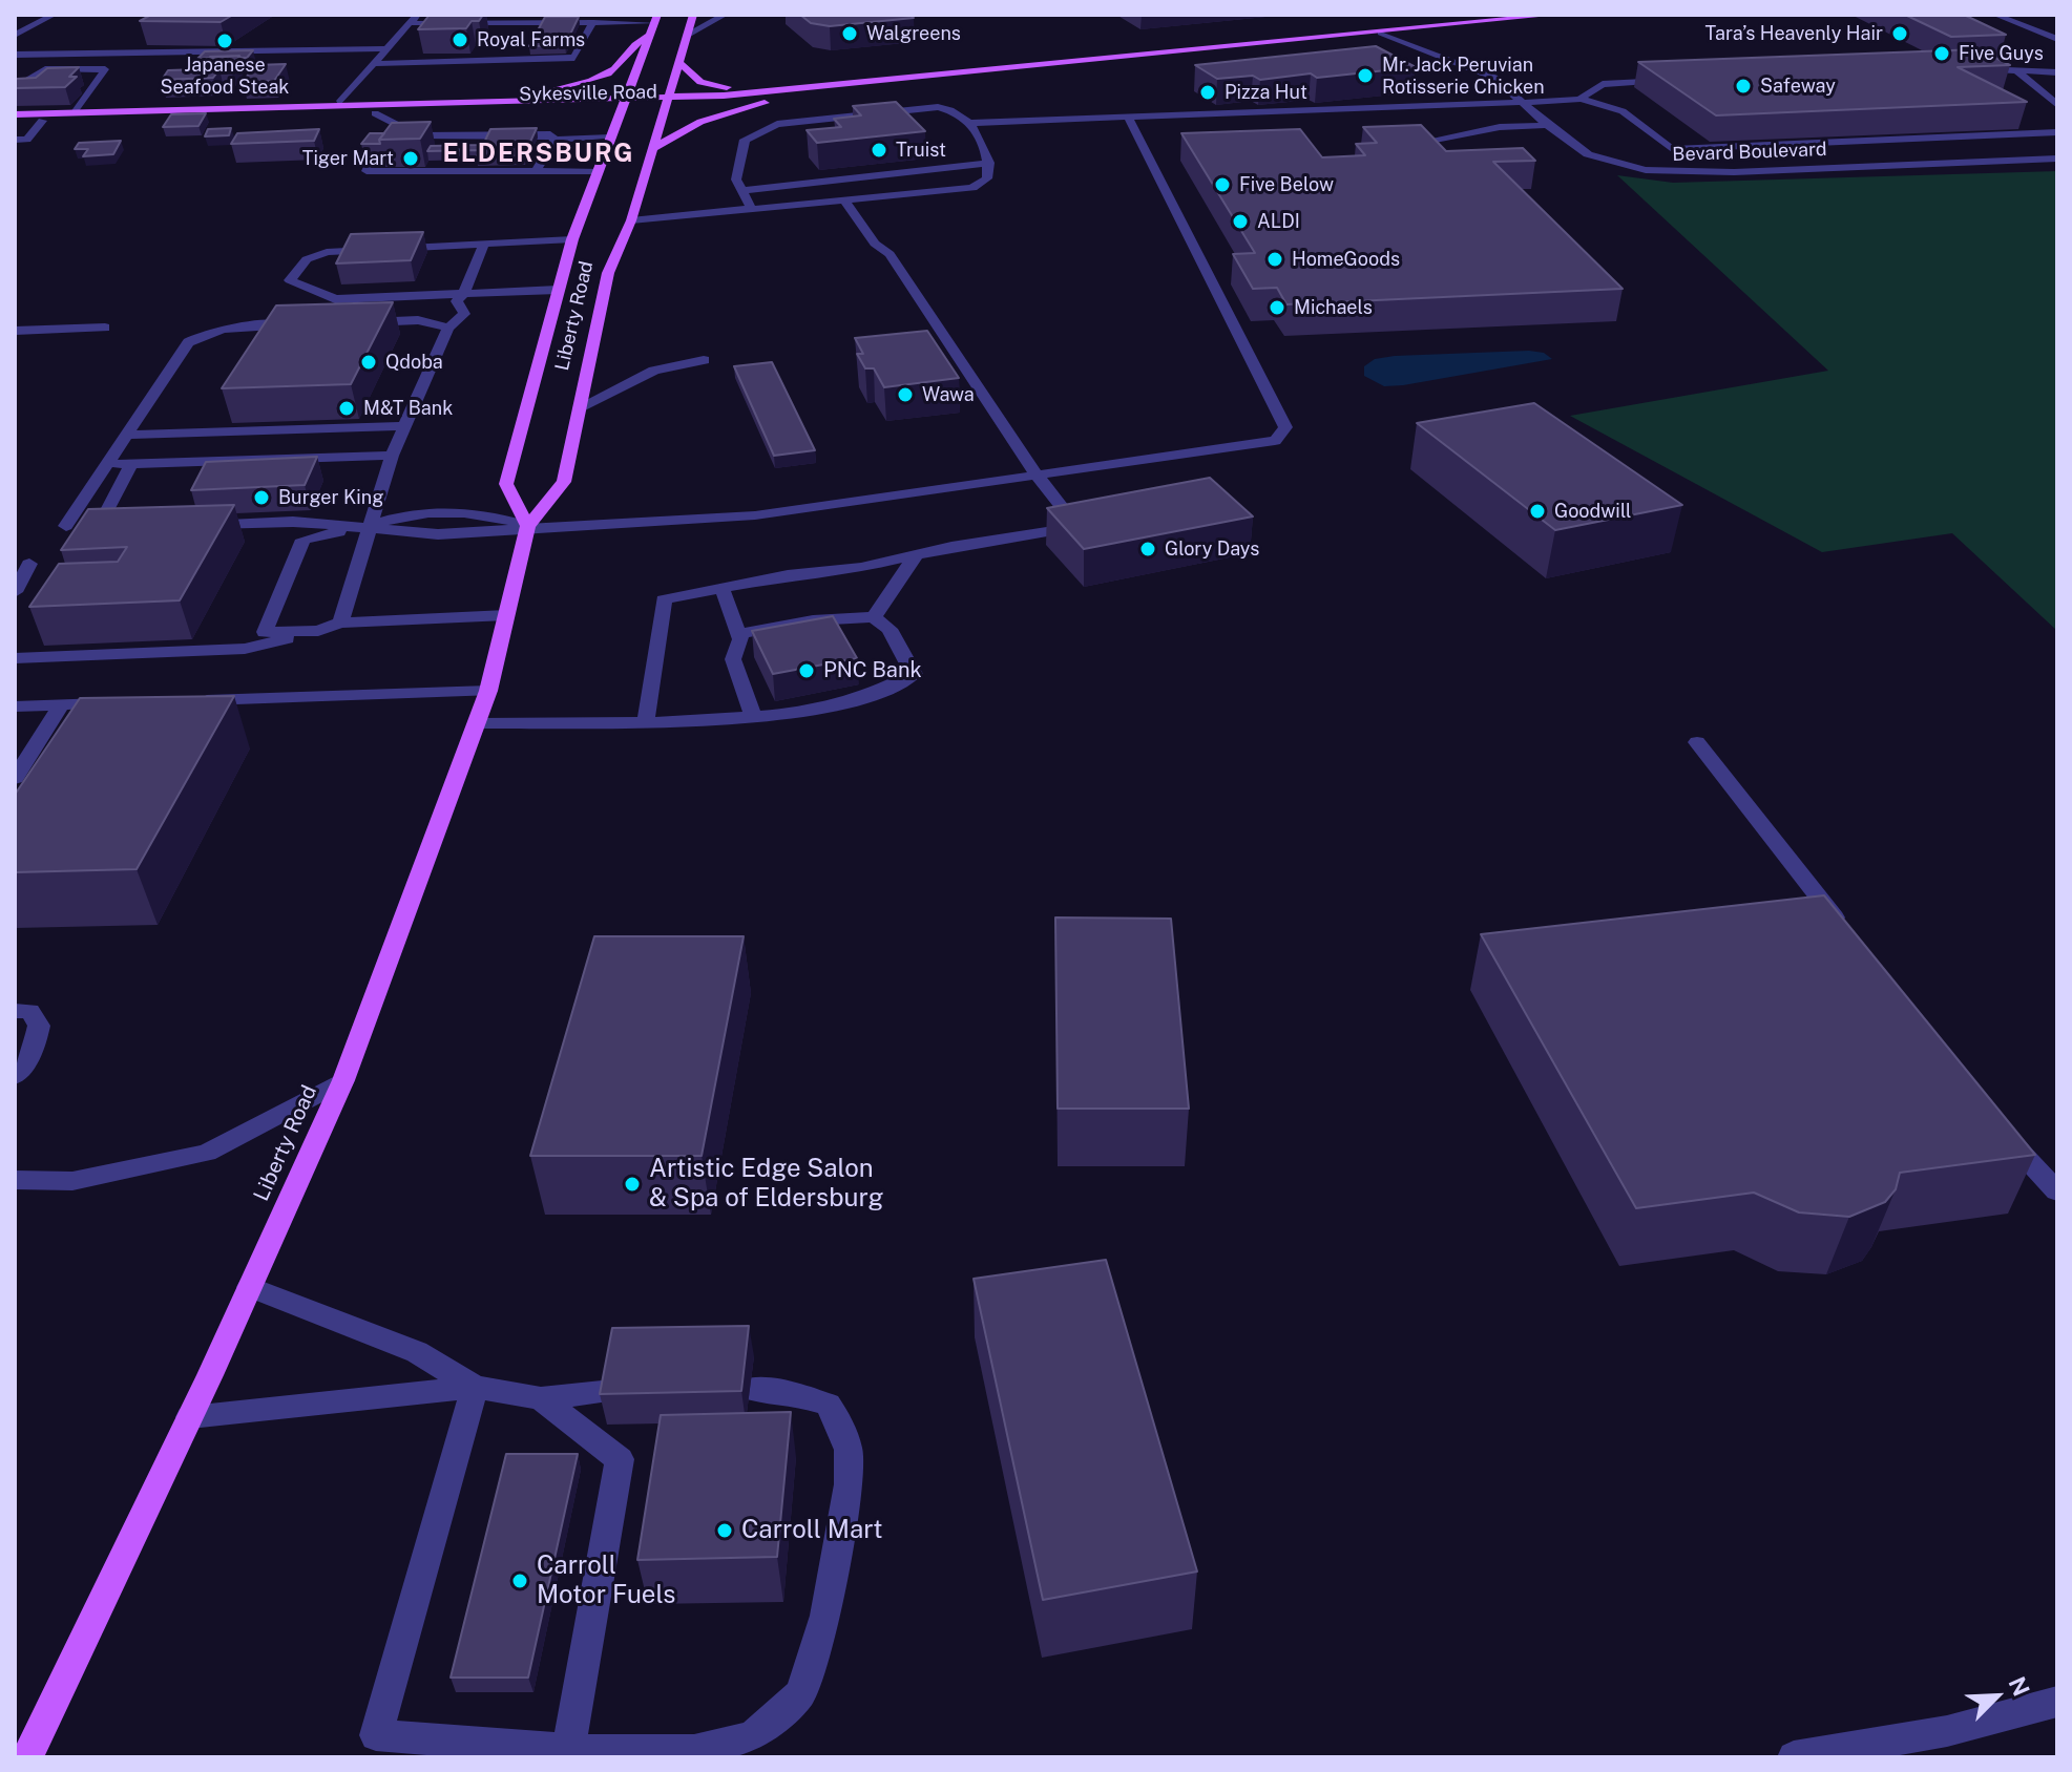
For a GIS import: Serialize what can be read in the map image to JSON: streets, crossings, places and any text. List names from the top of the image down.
{
  "streets": {
    "main road": ["Sykesville Road", "Liberty Road"],
    "street": ["Bevard Boulevard"]
  },
  "crossings": [
    ["Sykesville Road", "Bevard Boulevard"],
    ["Sykesville Road", "Liberty Road"]
  ],
  "districts": ["ELDERSBURG"],
  "places": [
    "Walgreens",
    "Tara’s Heavenly Hair",
    "Royal Farms",
    "Japanese Seafood Steak",
    "Five Guys",
    "Mr. Jack Peruvian Rotisserie Chicken",
    "Safeway",
    "Pizza Hut",
    "Truist",
    "Tiger Mart",
    "Five Below",
    "ALDI",
    "HomeGoods",
    "Michaels",
    "Qdoba",
    "Wawa",
    "M&T Bank",
    "Burger King",
    "Goodwill",
    "Glory Days",
    "PNC Bank",
    "Artistic Edge Salon & Spa of Eldersburg",
    "Carroll Mart",
    "Carroll Motor Fuels"
  ],
  "north": "top right"
}
